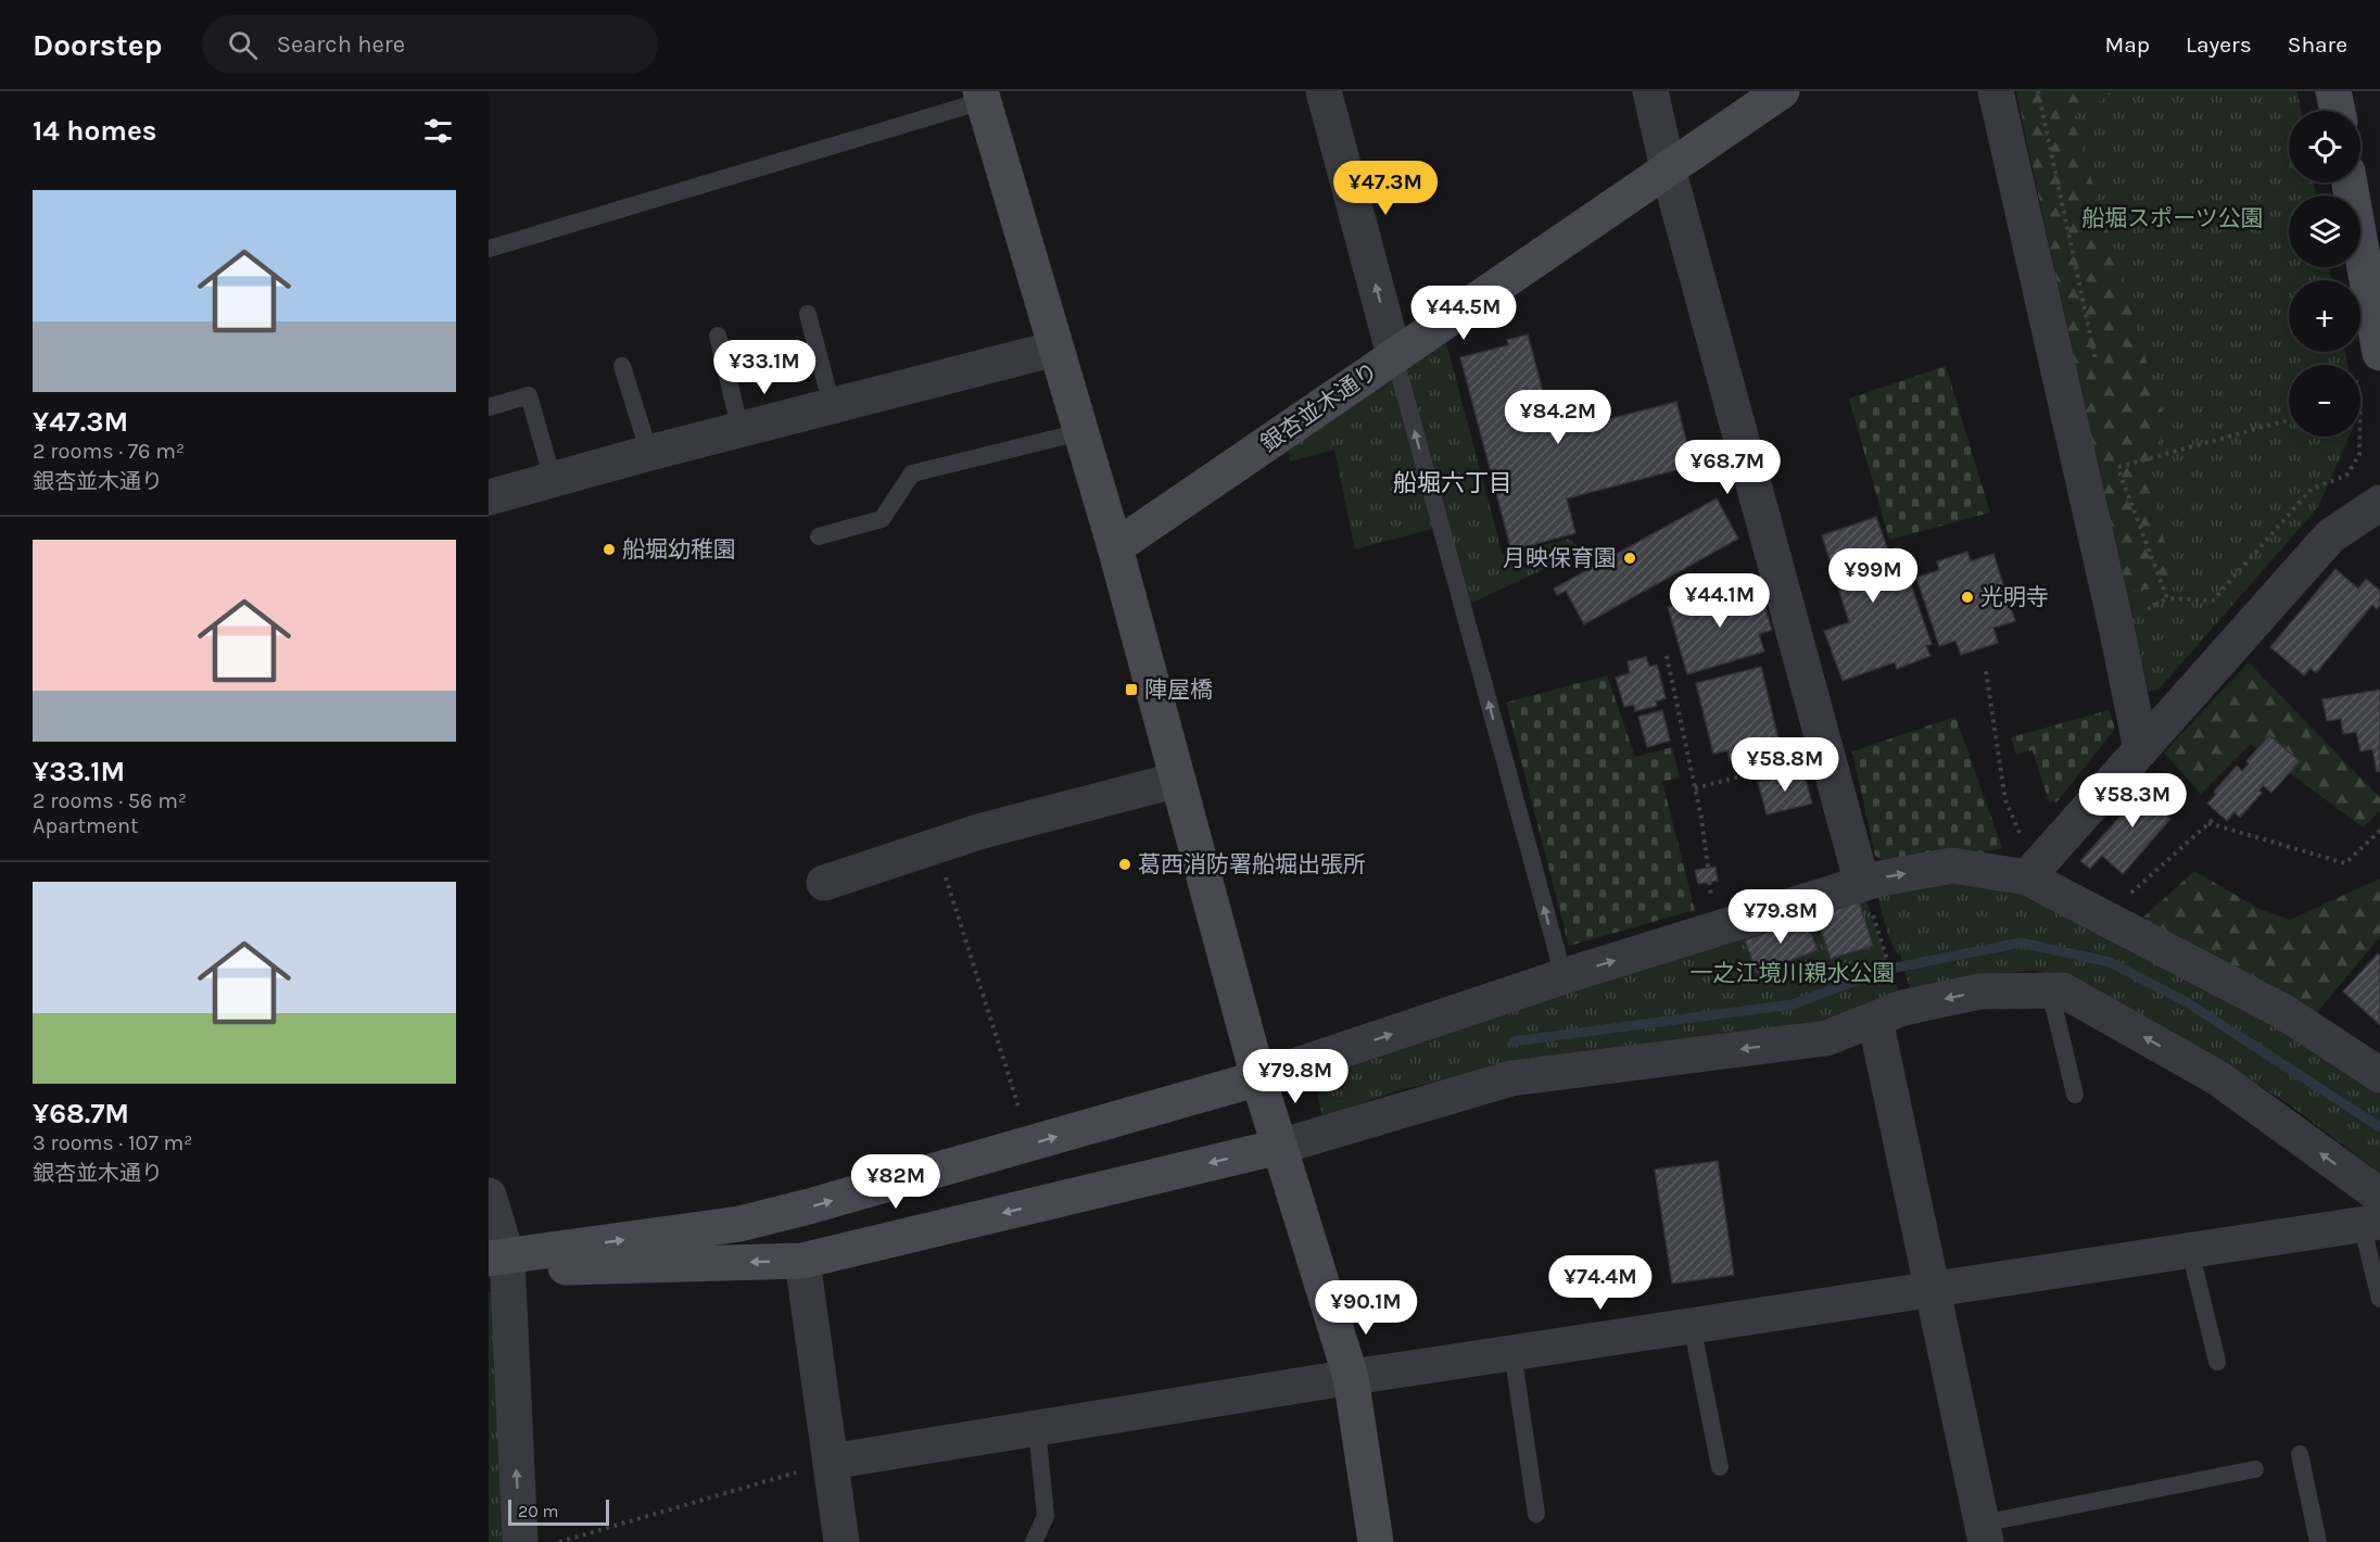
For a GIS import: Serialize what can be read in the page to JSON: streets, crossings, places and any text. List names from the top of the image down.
{
  "streets": {
    "street": ["銀杏並木通り"]
  },
  "districts": ["船堀六丁目"],
  "parks": ["船堀スポーツ公園", "一之江境川親水公園"],
  "places": {
    "other": [
      "船堀幼稚園",
      "月映保育園",
      "光明寺",
      "葛西消防署船堀出張所"
    ],
    "transit": ["陣屋橋"]
  },
  "scale_bar": "20 m",
  "page": {
    "header": "Doorstep",
    "search": "Search here",
    "nav": ["Map", "Layers", "Share"],
    "heading": "14 homes",
    "map_buttons": ["+", "−"],
    "price": [
      "¥47.3M",
      "¥44.5M",
      "¥33.1M",
      "¥84.2M",
      "¥68.7M",
      "¥99M",
      "¥44.1M",
      "¥58.8M",
      "¥58.3M",
      "¥79.8M",
      "¥79.8M",
      "¥82M",
      "¥74.4M",
      "¥90.1M"
    ],
    "list": [
      {
        "name": "¥47.3M",
        "note": "2 rooms · 76 m² · 銀杏並木通り"
      },
      {
        "name": "¥33.1M",
        "note": "2 rooms · 56 m² · Apartment"
      },
      {
        "name": "¥68.7M",
        "note": "3 rooms · 107 m² · 銀杏並木通り"
      }
    ],
    "scale": "20 m"
  }
}
